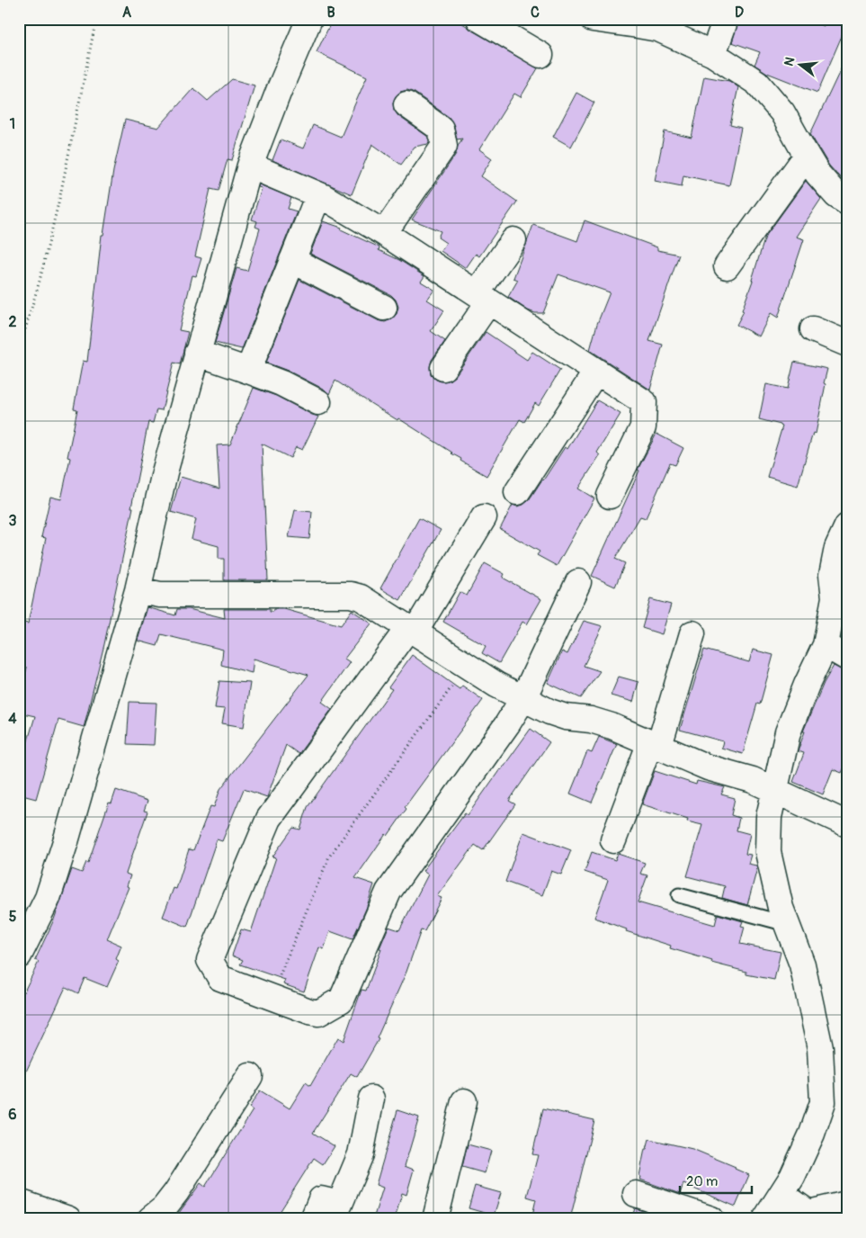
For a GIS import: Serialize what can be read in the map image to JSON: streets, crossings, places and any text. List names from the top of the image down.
{
  "scale_bar": "20 m",
  "north": "left",
  "grid": {
    "columns": [
      "A",
      "B",
      "C",
      "D"
    ],
    "rows": [
      "1",
      "2",
      "3",
      "4",
      "5",
      "6"
    ]
  }
}
